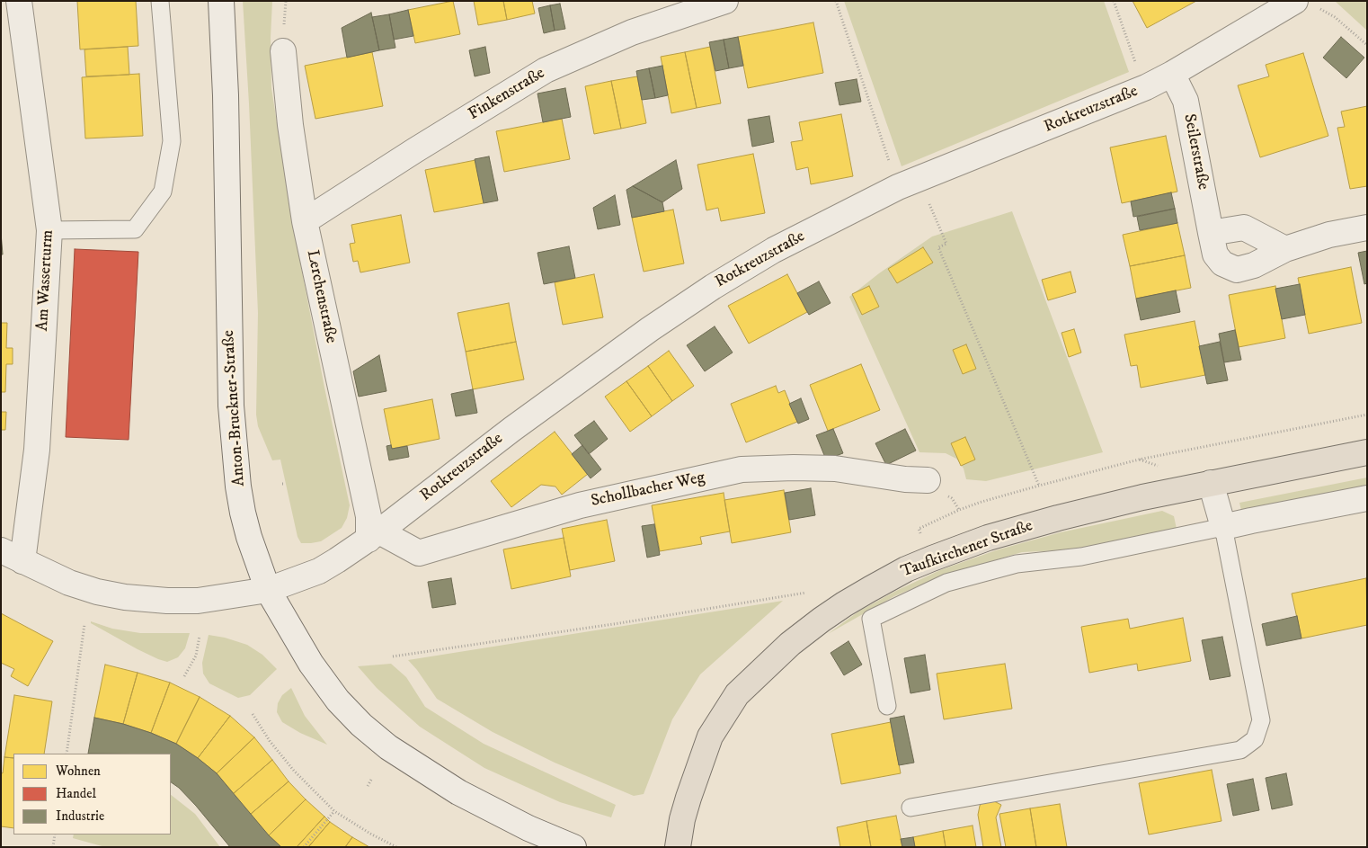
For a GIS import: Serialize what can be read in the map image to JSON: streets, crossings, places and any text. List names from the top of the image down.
{
  "streets": {
    "main road": ["Taufkirchener Straße"],
    "street": [
      "Finkenstraße",
      "Rotkreuzstraße",
      "Seilerstraße",
      "Am Wasserturm",
      "Lerchenstraße",
      "Anton-Bruckner-Straße",
      "Schollbacher Weg"
    ]
  },
  "crossings": [
    ["Finkenstraße", "Lerchenstraße"],
    ["Rotkreuzstraße", "Seilerstraße"],
    ["Rotkreuzstraße", "Am Wasserturm"],
    ["Rotkreuzstraße", "Lerchenstraße"],
    ["Rotkreuzstraße", "Anton-Bruckner-Straße"],
    ["Rotkreuzstraße", "Schollbacher Weg"],
    ["Lerchenstraße", "Schollbacher Weg"]
  ],
  "legend": ["Wohnen", "Handel", "Industrie"]
}
